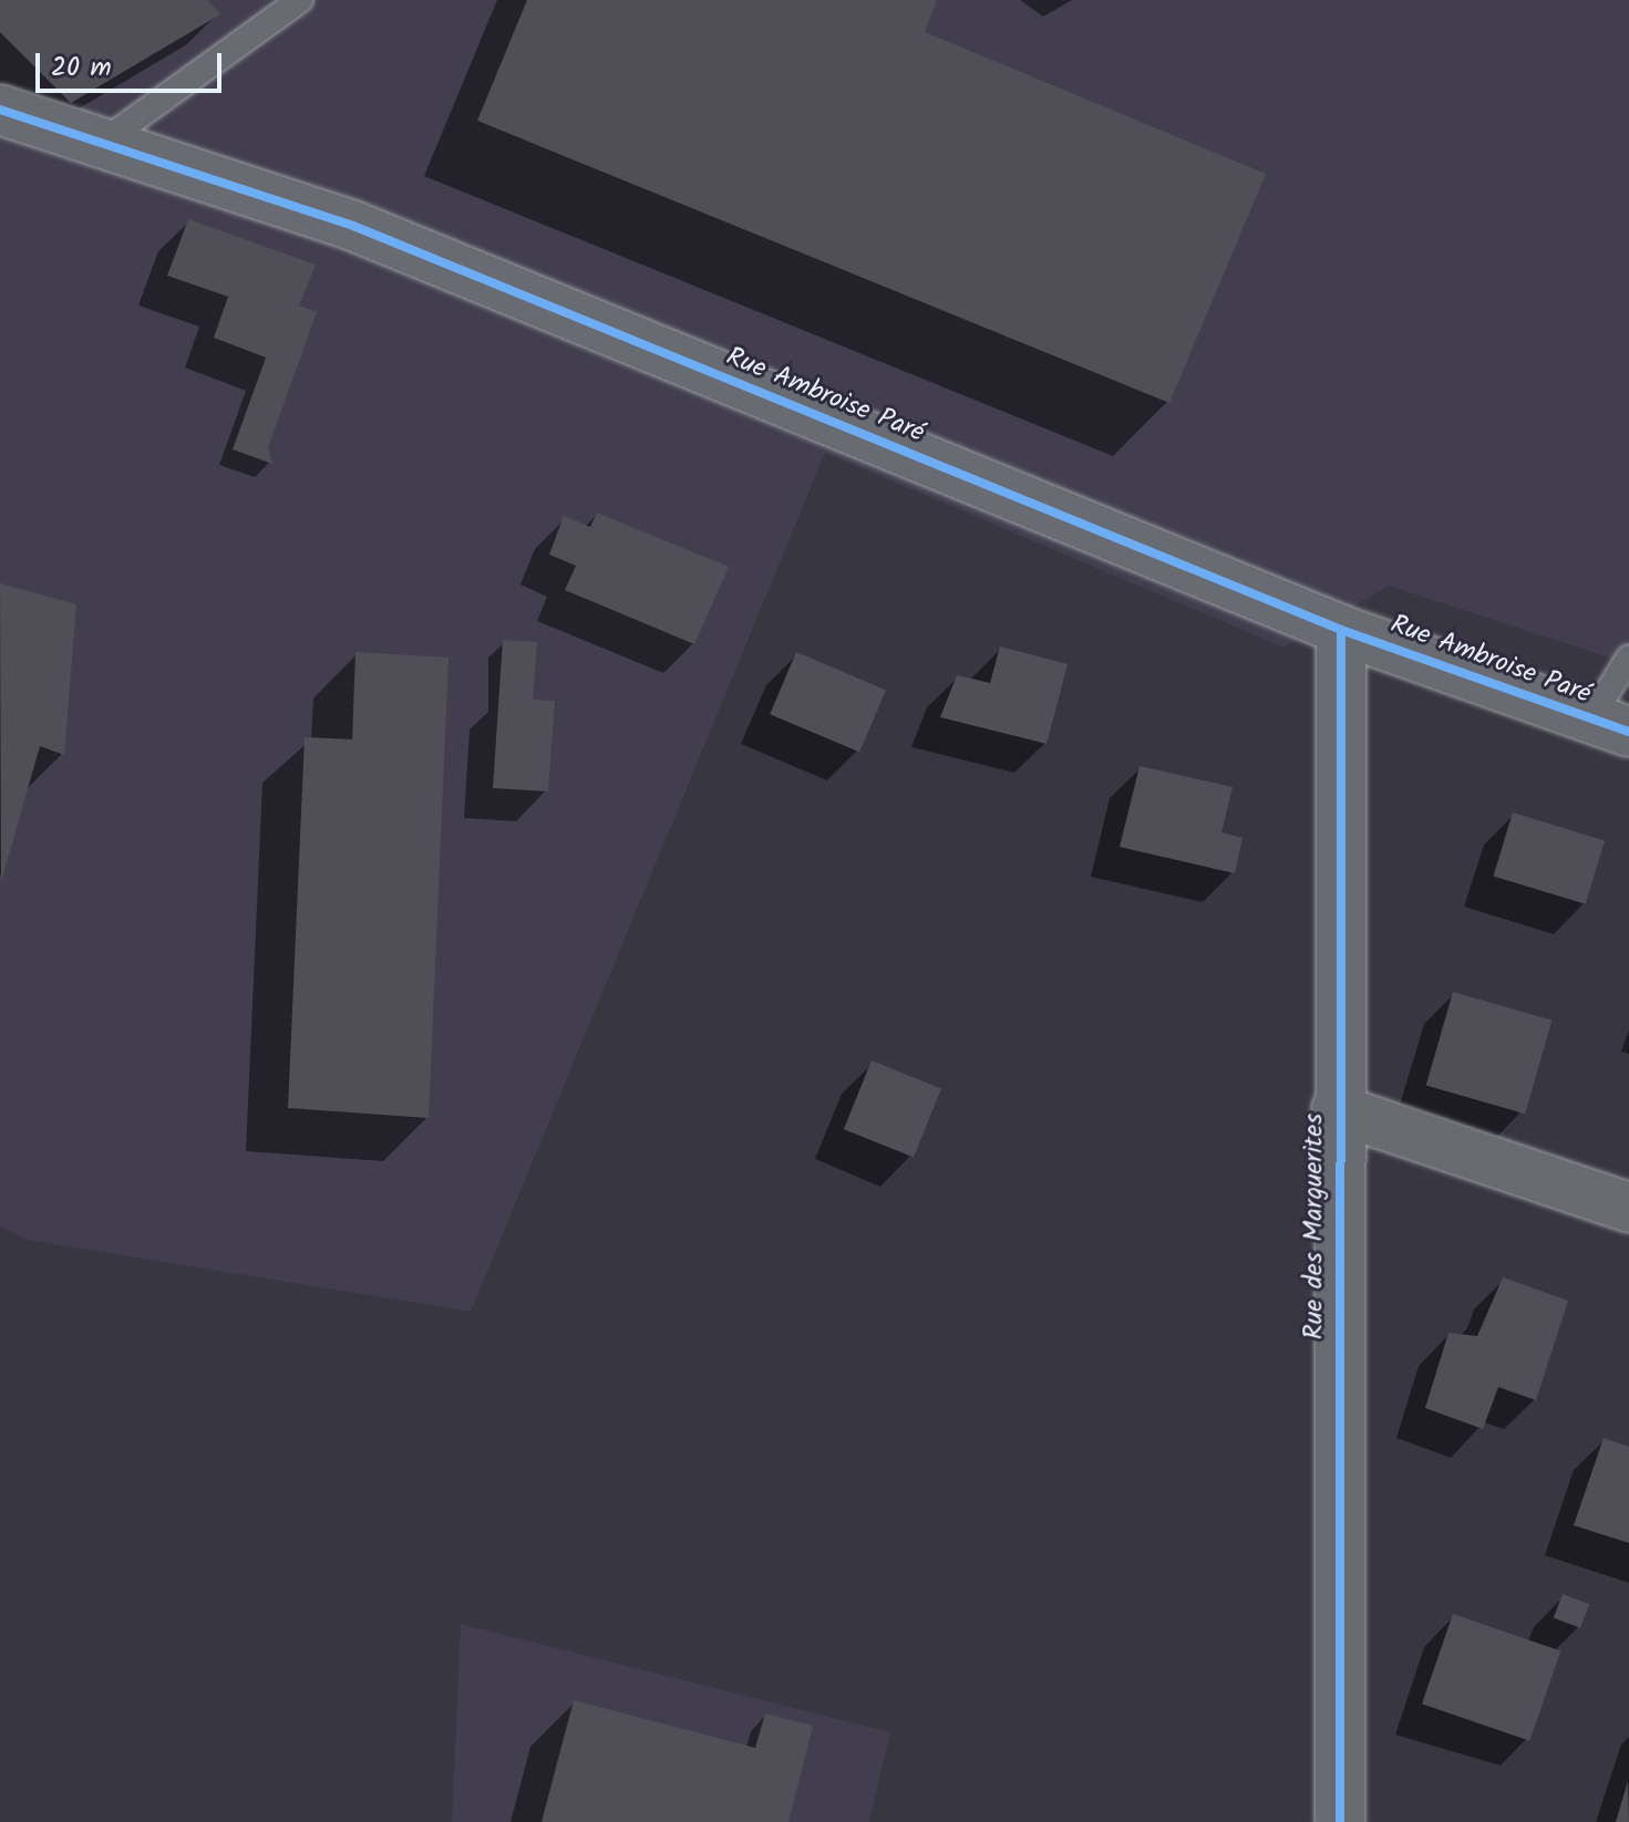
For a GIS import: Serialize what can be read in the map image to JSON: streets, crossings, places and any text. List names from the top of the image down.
{
  "streets": {
    "street": ["Rue Ambroise Paré", "Rue des Marguerites"]
  },
  "crossings": [
    ["Rue Ambroise Paré", "Rue des Marguerites"]
  ],
  "scale_bar": "20 m"
}
